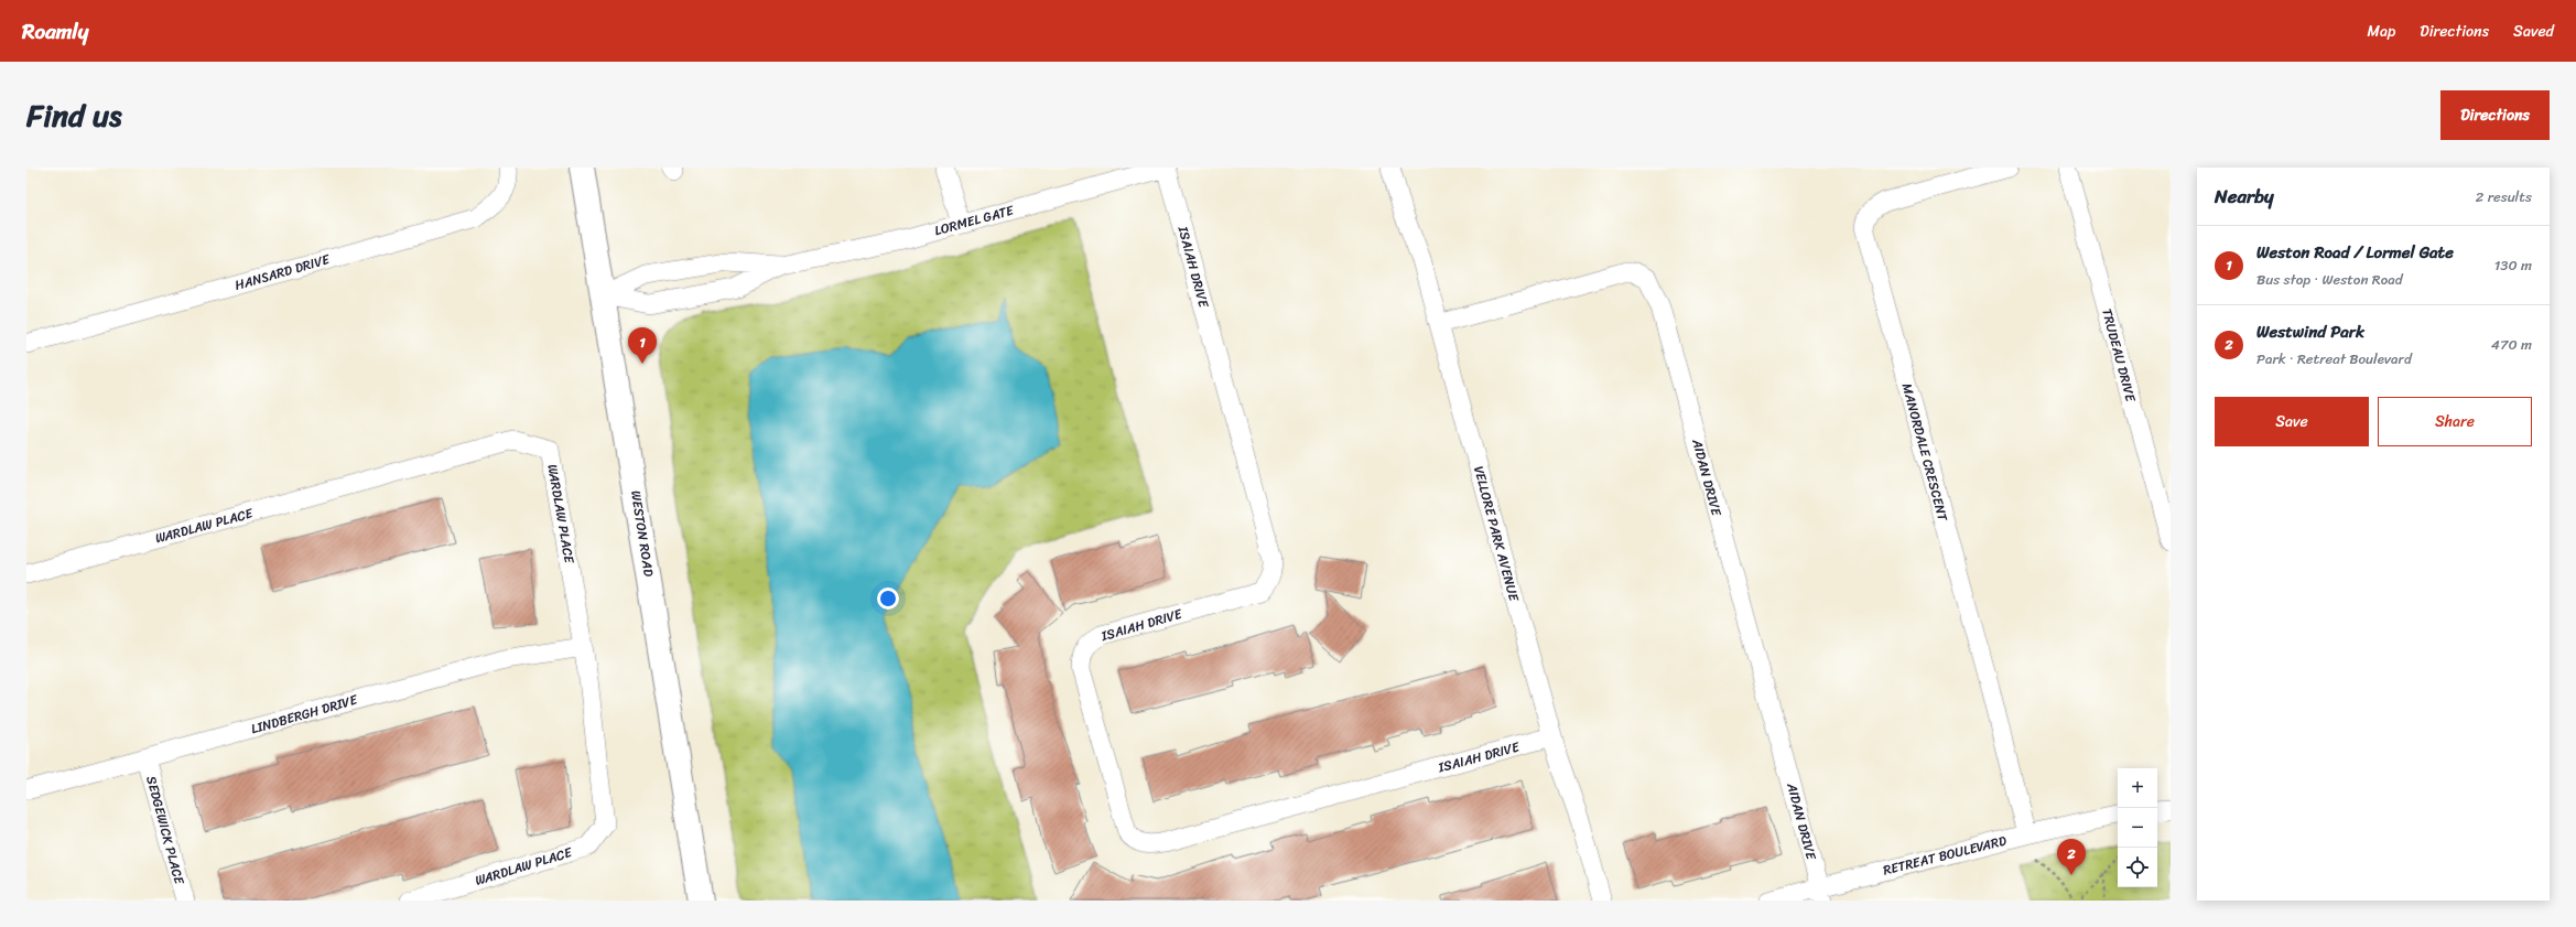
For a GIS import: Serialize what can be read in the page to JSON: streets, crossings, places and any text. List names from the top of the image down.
{
  "streets": {
    "main road": ["WESTON ROAD"],
    "street": [
      "LORMEL GATE",
      "ISAIAH DRIVE",
      "HANSARD DRIVE",
      "TRUDEAU DRIVE",
      "MANORDALE CRESCENT",
      "AIDAN DRIVE",
      "WARDLAW PLACE",
      "VELLORE PARK AVENUE",
      "LINDBERGH DRIVE",
      "SEDGEWICK PLACE",
      "RETREAT BOULEVARD"
    ]
  },
  "crossings": [
    ["LORMEL GATE", "ISAIAH DRIVE"],
    ["LORMEL GATE", "WESTON ROAD"],
    ["ISAIAH DRIVE", "VELLORE PARK AVENUE"],
    ["MANORDALE CRESCENT", "RETREAT BOULEVARD"],
    ["AIDAN DRIVE", "VELLORE PARK AVENUE"],
    ["AIDAN DRIVE", "RETREAT BOULEVARD"],
    ["WARDLAW PLACE", "LINDBERGH DRIVE"],
    ["LINDBERGH DRIVE", "SEDGEWICK PLACE"]
  ],
  "page": {
    "header": "Roamly",
    "nav": ["Map", "Directions", "Saved"],
    "title": "Find us",
    "buttons": [
      "Directions",
      ["Save", "Share"]
    ],
    "heading": ["Nearby", "2 results"],
    "list": [
      {
        "mark": "1",
        "name": "Weston Road / Lormel Gate",
        "note": "Bus stop · Weston Road",
        "value": "130 m"
      },
      {
        "mark": "2",
        "name": "Westwind Park",
        "note": "Park · Retreat Boulevard",
        "value": "470 m"
      }
    ],
    "pins": ["1", "2"],
    "map_buttons": ["+", "−"]
  }
}
